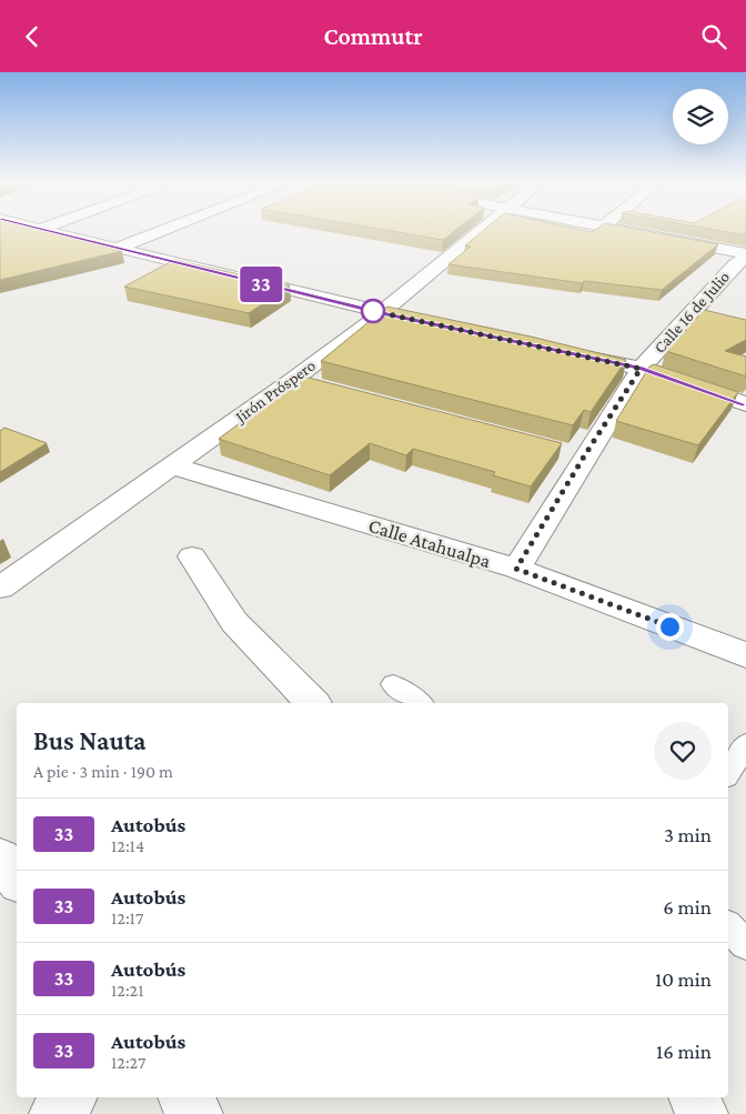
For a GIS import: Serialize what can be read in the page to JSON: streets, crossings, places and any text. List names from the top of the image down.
{
  "streets": {
    "street": ["Calle 16 de Julio", "Jirón Próspero", "Calle Atahualpa"]
  },
  "crossings": [
    ["Calle 16 de Julio", "Calle Atahualpa"],
    ["Jirón Próspero", "Calle Atahualpa"]
  ],
  "lines": ["bus line 33"],
  "page": {
    "header": "Commutr",
    "on_map": "33",
    "heading": ["Bus Nauta", "A pie · 3 min · 190 m"],
    "list": [
      {
        "mark": "33",
        "name": "Autobús",
        "note": "12:14",
        "value": "3 min"
      },
      {
        "mark": "33",
        "name": "Autobús",
        "note": "12:17",
        "value": "6 min"
      },
      {
        "mark": "33",
        "name": "Autobús",
        "note": "12:21",
        "value": "10 min"
      },
      {
        "mark": "33",
        "name": "Autobús",
        "note": "12:27",
        "value": "16 min"
      }
    ]
  }
}
